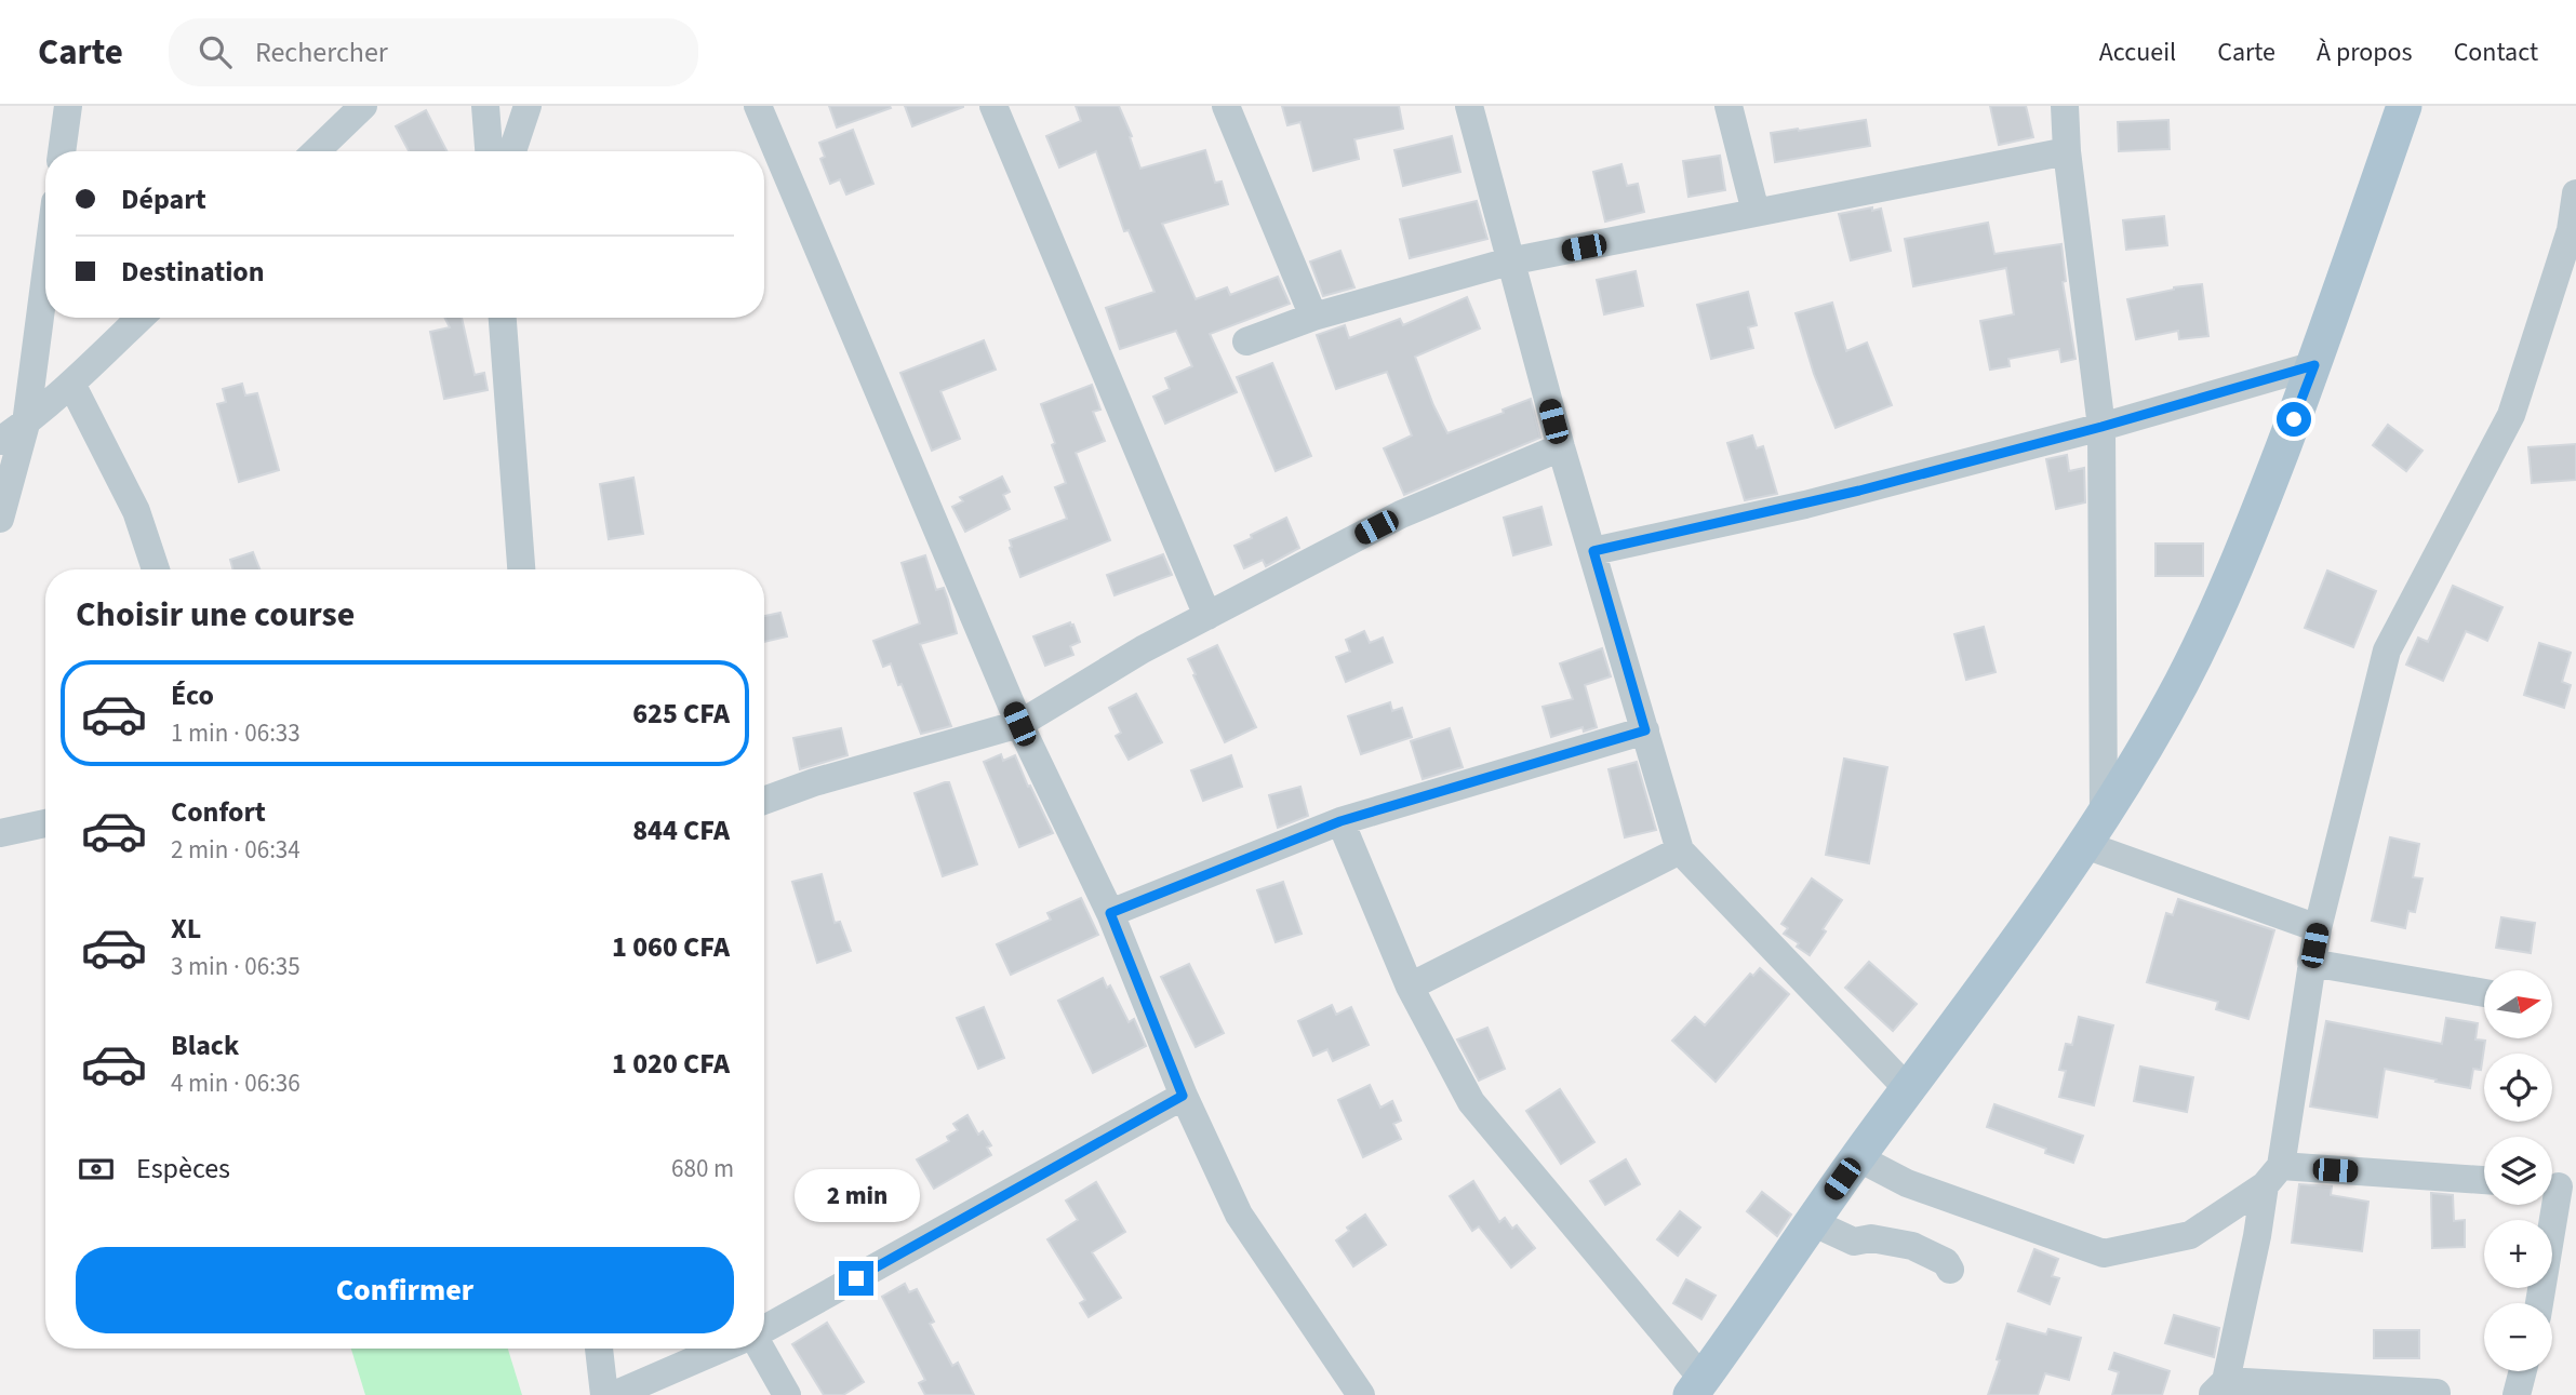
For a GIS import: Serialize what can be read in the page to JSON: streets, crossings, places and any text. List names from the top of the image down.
{
  "north": "right",
  "page": {
    "header": "Carte",
    "search": "Rechercher",
    "nav": [
      "Accueil",
      "Carte",
      "À propos",
      "Contact"
    ],
    "banner": ["Départ", "Destination"],
    "heading": "Choisir une course",
    "list": [
      {
        "name": "Éco",
        "note": "1 min · 06:33",
        "value": "625 CFA"
      },
      {
        "name": "Confort",
        "note": "2 min · 06:34",
        "value": "844 CFA"
      },
      {
        "name": "XL",
        "note": "3 min · 06:35",
        "value": "1 060 CFA"
      },
      {
        "name": "Black",
        "note": "4 min · 06:36",
        "value": "1 020 CFA"
      }
    ],
    "map_buttons": ["+", "−"],
    "pay": ["Espèces", "680 m"],
    "bubble": "2 min",
    "buttons": "Confirmer"
  }
}
